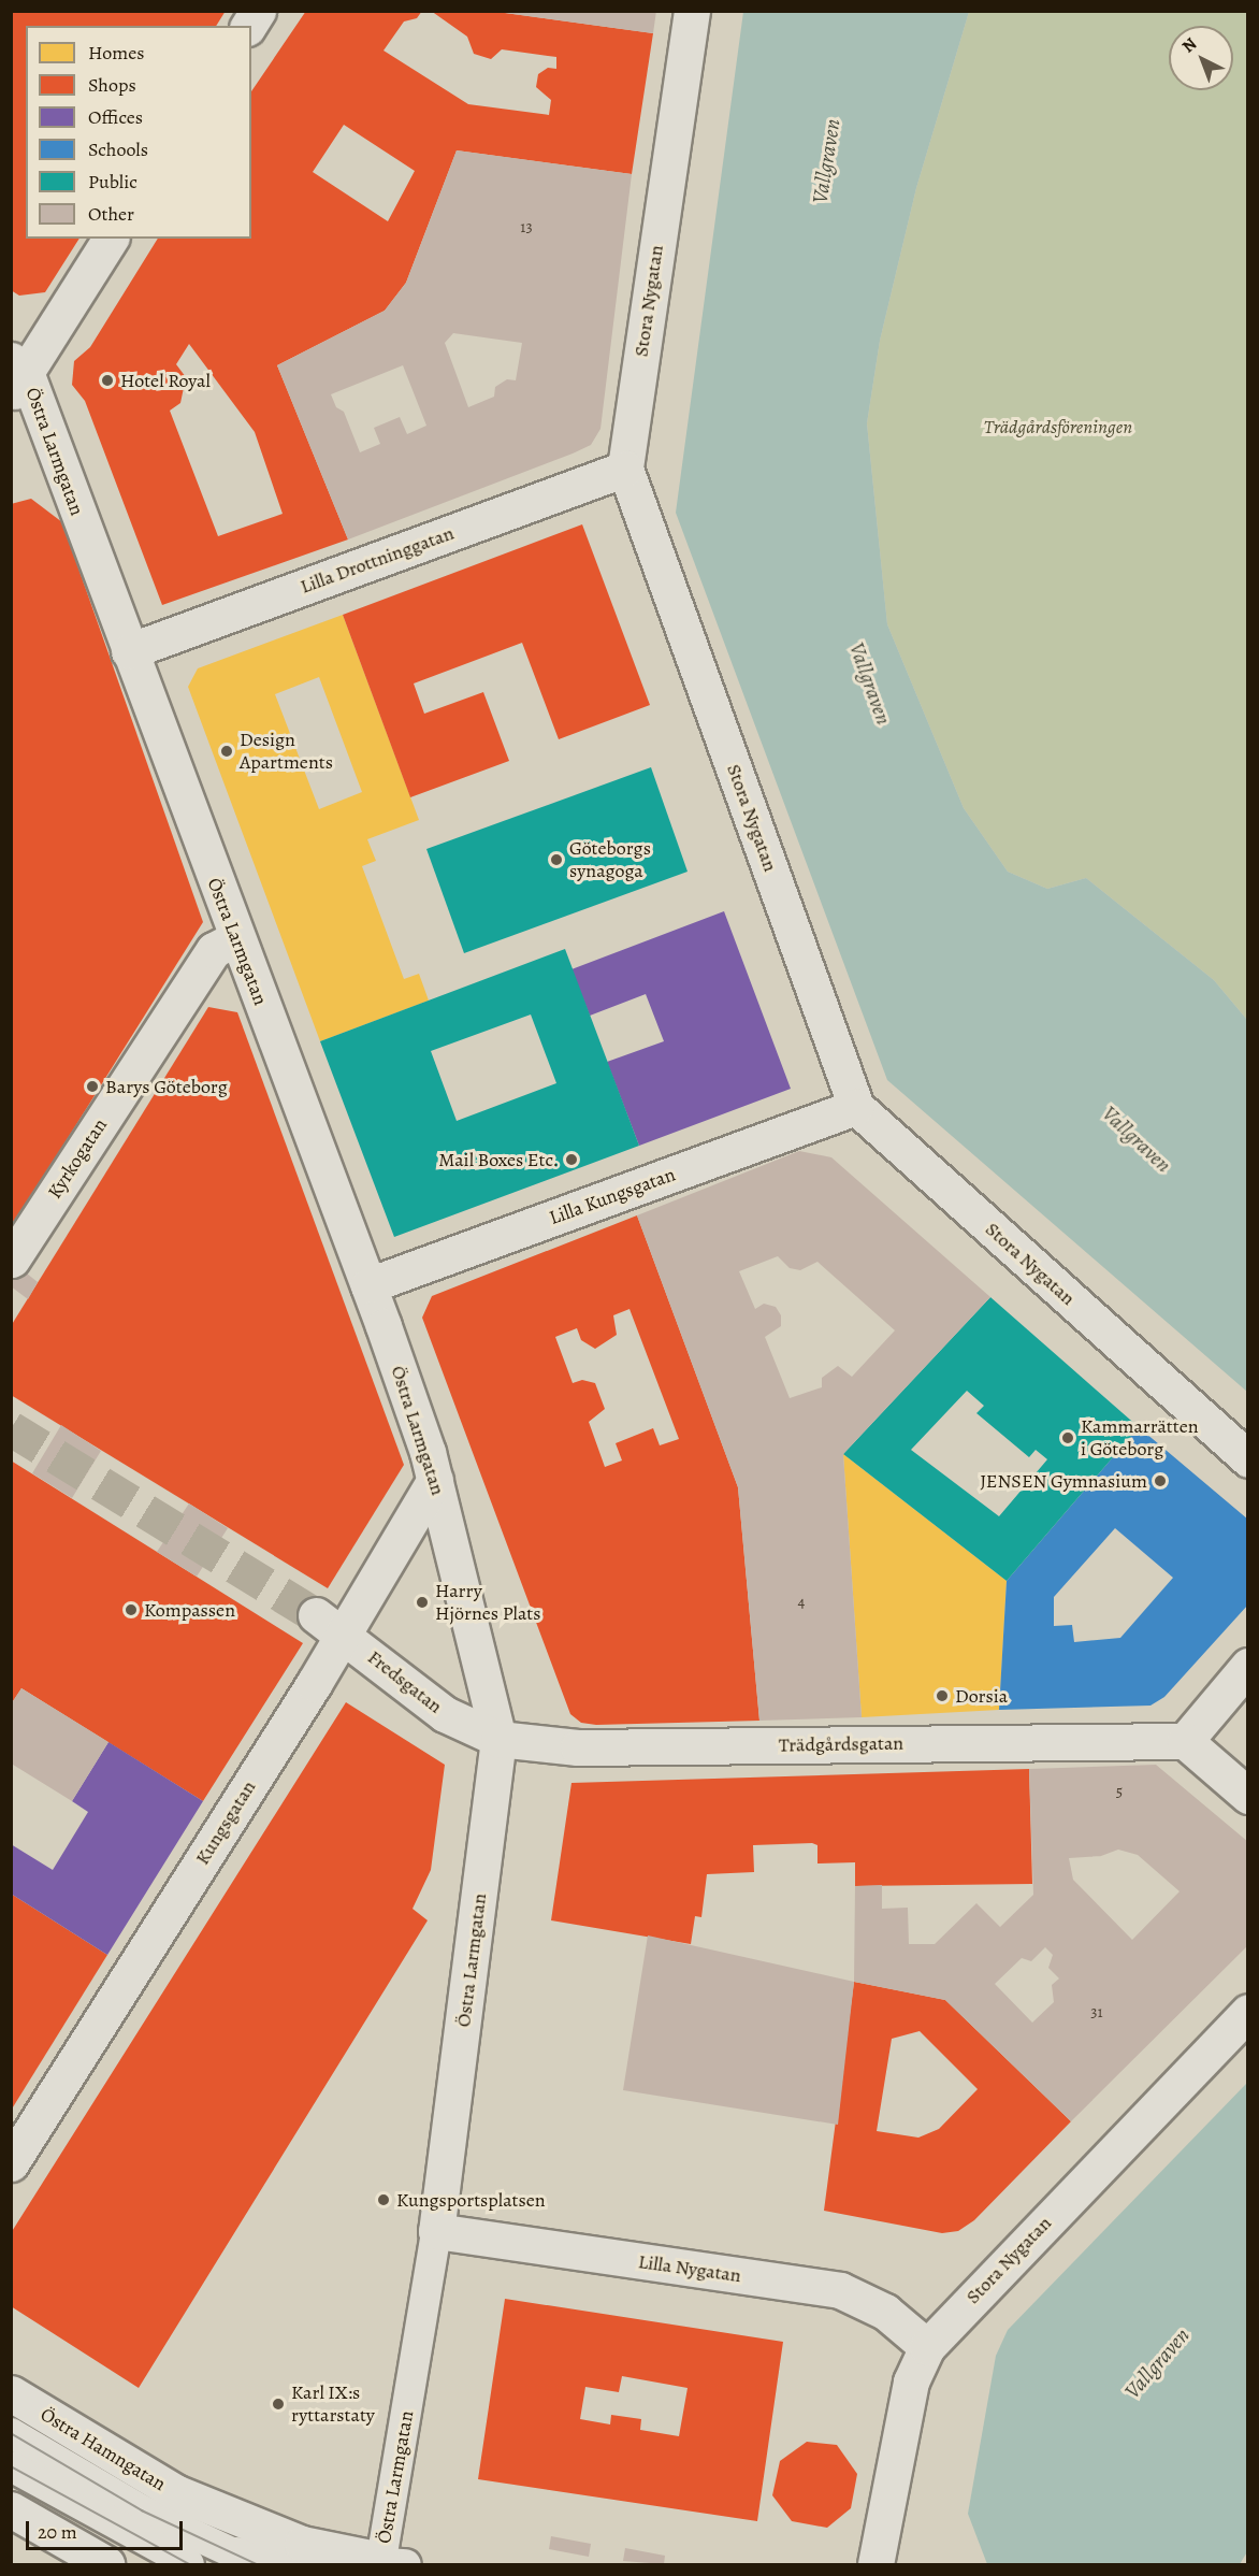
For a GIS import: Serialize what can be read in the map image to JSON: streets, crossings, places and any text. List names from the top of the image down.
{
  "streets": {
    "street": [
      "Stora Nygatan",
      "Östra Larmgatan",
      "Lilla Drottninggatan",
      "Kyrkogatan",
      "Lilla Kungsgatan",
      "Fredsgatan",
      "Trädgårdsgatan",
      "Kungsgatan",
      "Lilla Nygatan",
      "Östra Hamngatan"
    ]
  },
  "crossings": [
    ["Stora Nygatan", "Lilla Drottninggatan"],
    ["Stora Nygatan", "Lilla Kungsgatan"],
    ["Stora Nygatan", "Lilla Nygatan"],
    ["Östra Larmgatan", "Lilla Drottninggatan"],
    ["Östra Larmgatan", "Kyrkogatan"],
    ["Östra Larmgatan", "Lilla Kungsgatan"],
    ["Östra Larmgatan", "Fredsgatan"],
    ["Östra Larmgatan", "Trädgårdsgatan"],
    ["Östra Larmgatan", "Kungsgatan"],
    ["Östra Larmgatan", "Lilla Nygatan"],
    ["Östra Larmgatan", "Östra Hamngatan"],
    ["Fredsgatan", "Trädgårdsgatan"],
    ["Fredsgatan", "Kungsgatan"]
  ],
  "water": ["Vallgraven"],
  "parks": ["Trädgårdsföreningen"],
  "places": [
    "Hotel Royal",
    "Design Apartments",
    "Göteborgs synagoga",
    "Barys Göteborg",
    "Mail Boxes Etc.",
    "Kammarrätten i Göteborg",
    "JENSEN Gymnasium",
    "Harry Hjörnes Plats",
    "Kompassen",
    "Dorsia",
    "Kungsportsplatsen",
    "Karl IX:s ryttarstaty"
  ],
  "house_numbers": [
    "13",
    "4",
    "5",
    "31"
  ],
  "legend": [
    "Homes",
    "Shops",
    "Offices",
    "Schools",
    "Public",
    "Other"
  ],
  "scale_bar": "20 m",
  "north": "top left"
}
